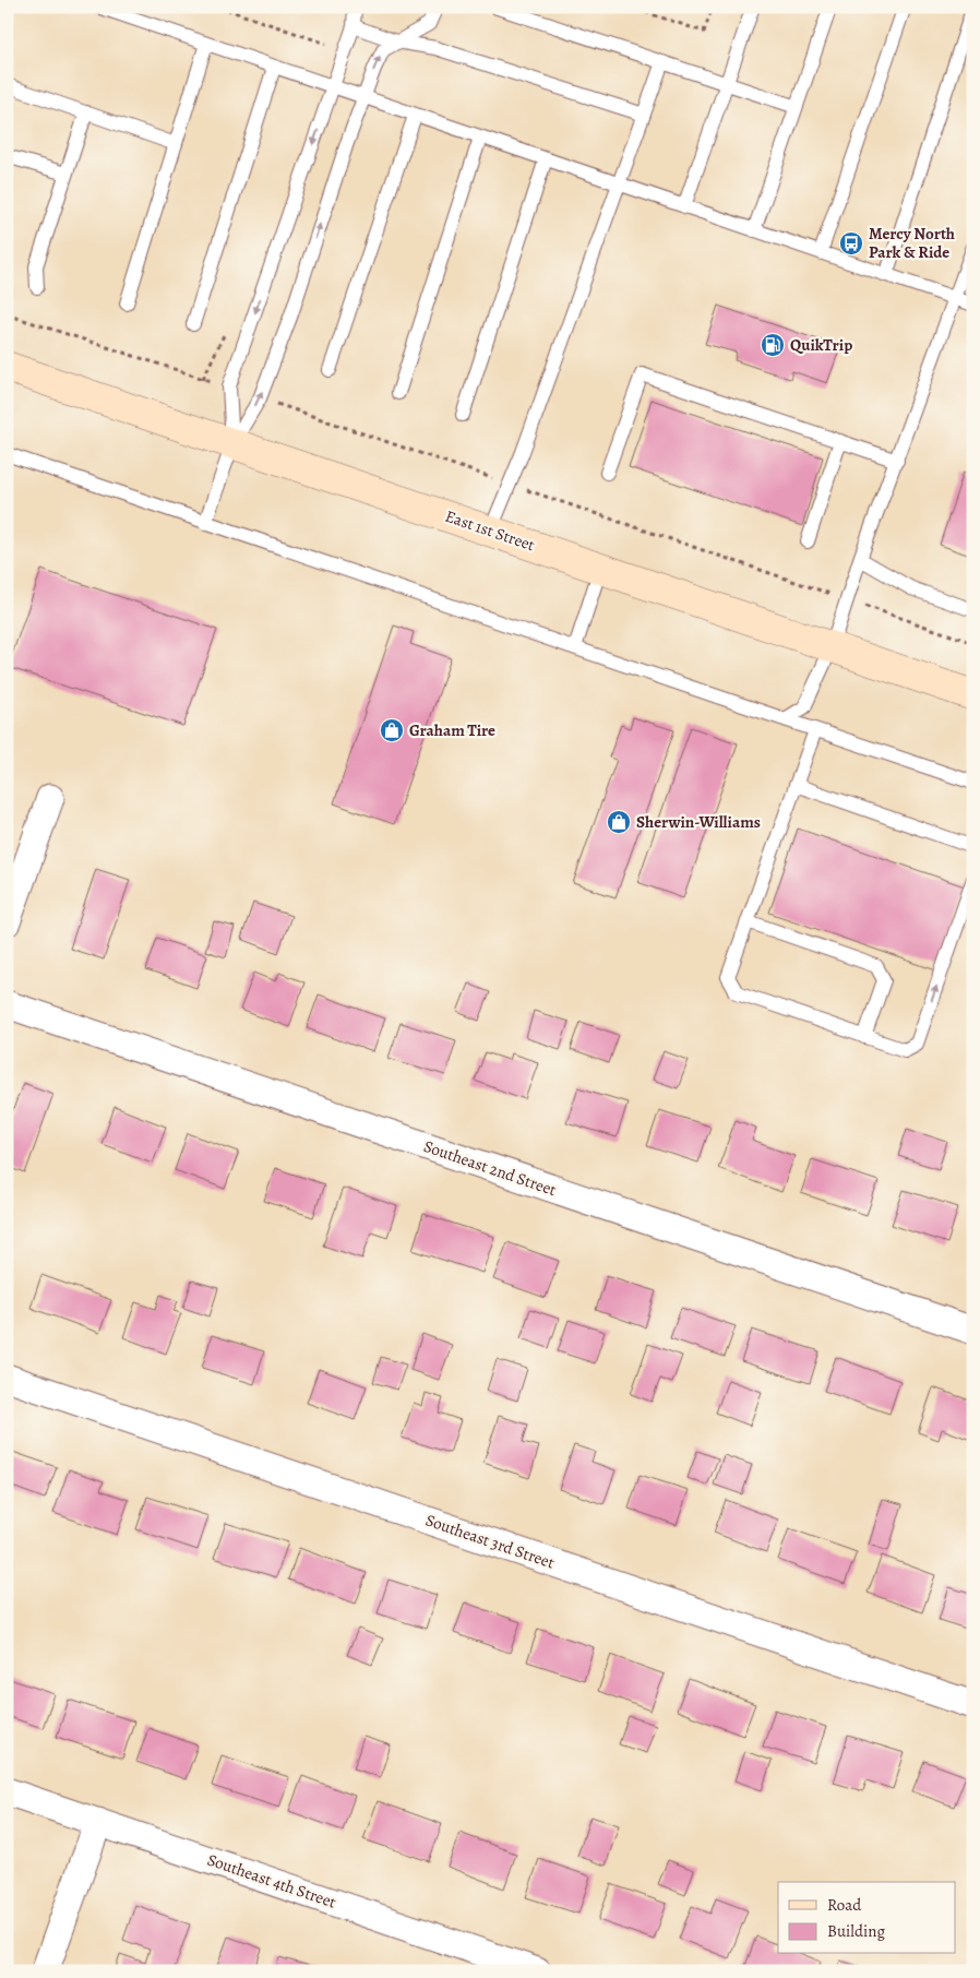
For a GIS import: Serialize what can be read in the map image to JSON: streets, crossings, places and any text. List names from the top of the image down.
{
  "streets": {
    "main road": ["East 1st Street"],
    "street": ["Southeast 2nd Street", "Southeast 3rd Street", "Southeast 4th Street"]
  },
  "places": {
    "bus stop": ["Mercy North Park & Ride"],
    "fuel station": ["QuikTrip"],
    "shop": ["Graham Tire", "Sherwin-Williams"]
  },
  "legend": ["Road", "Building"]
}
